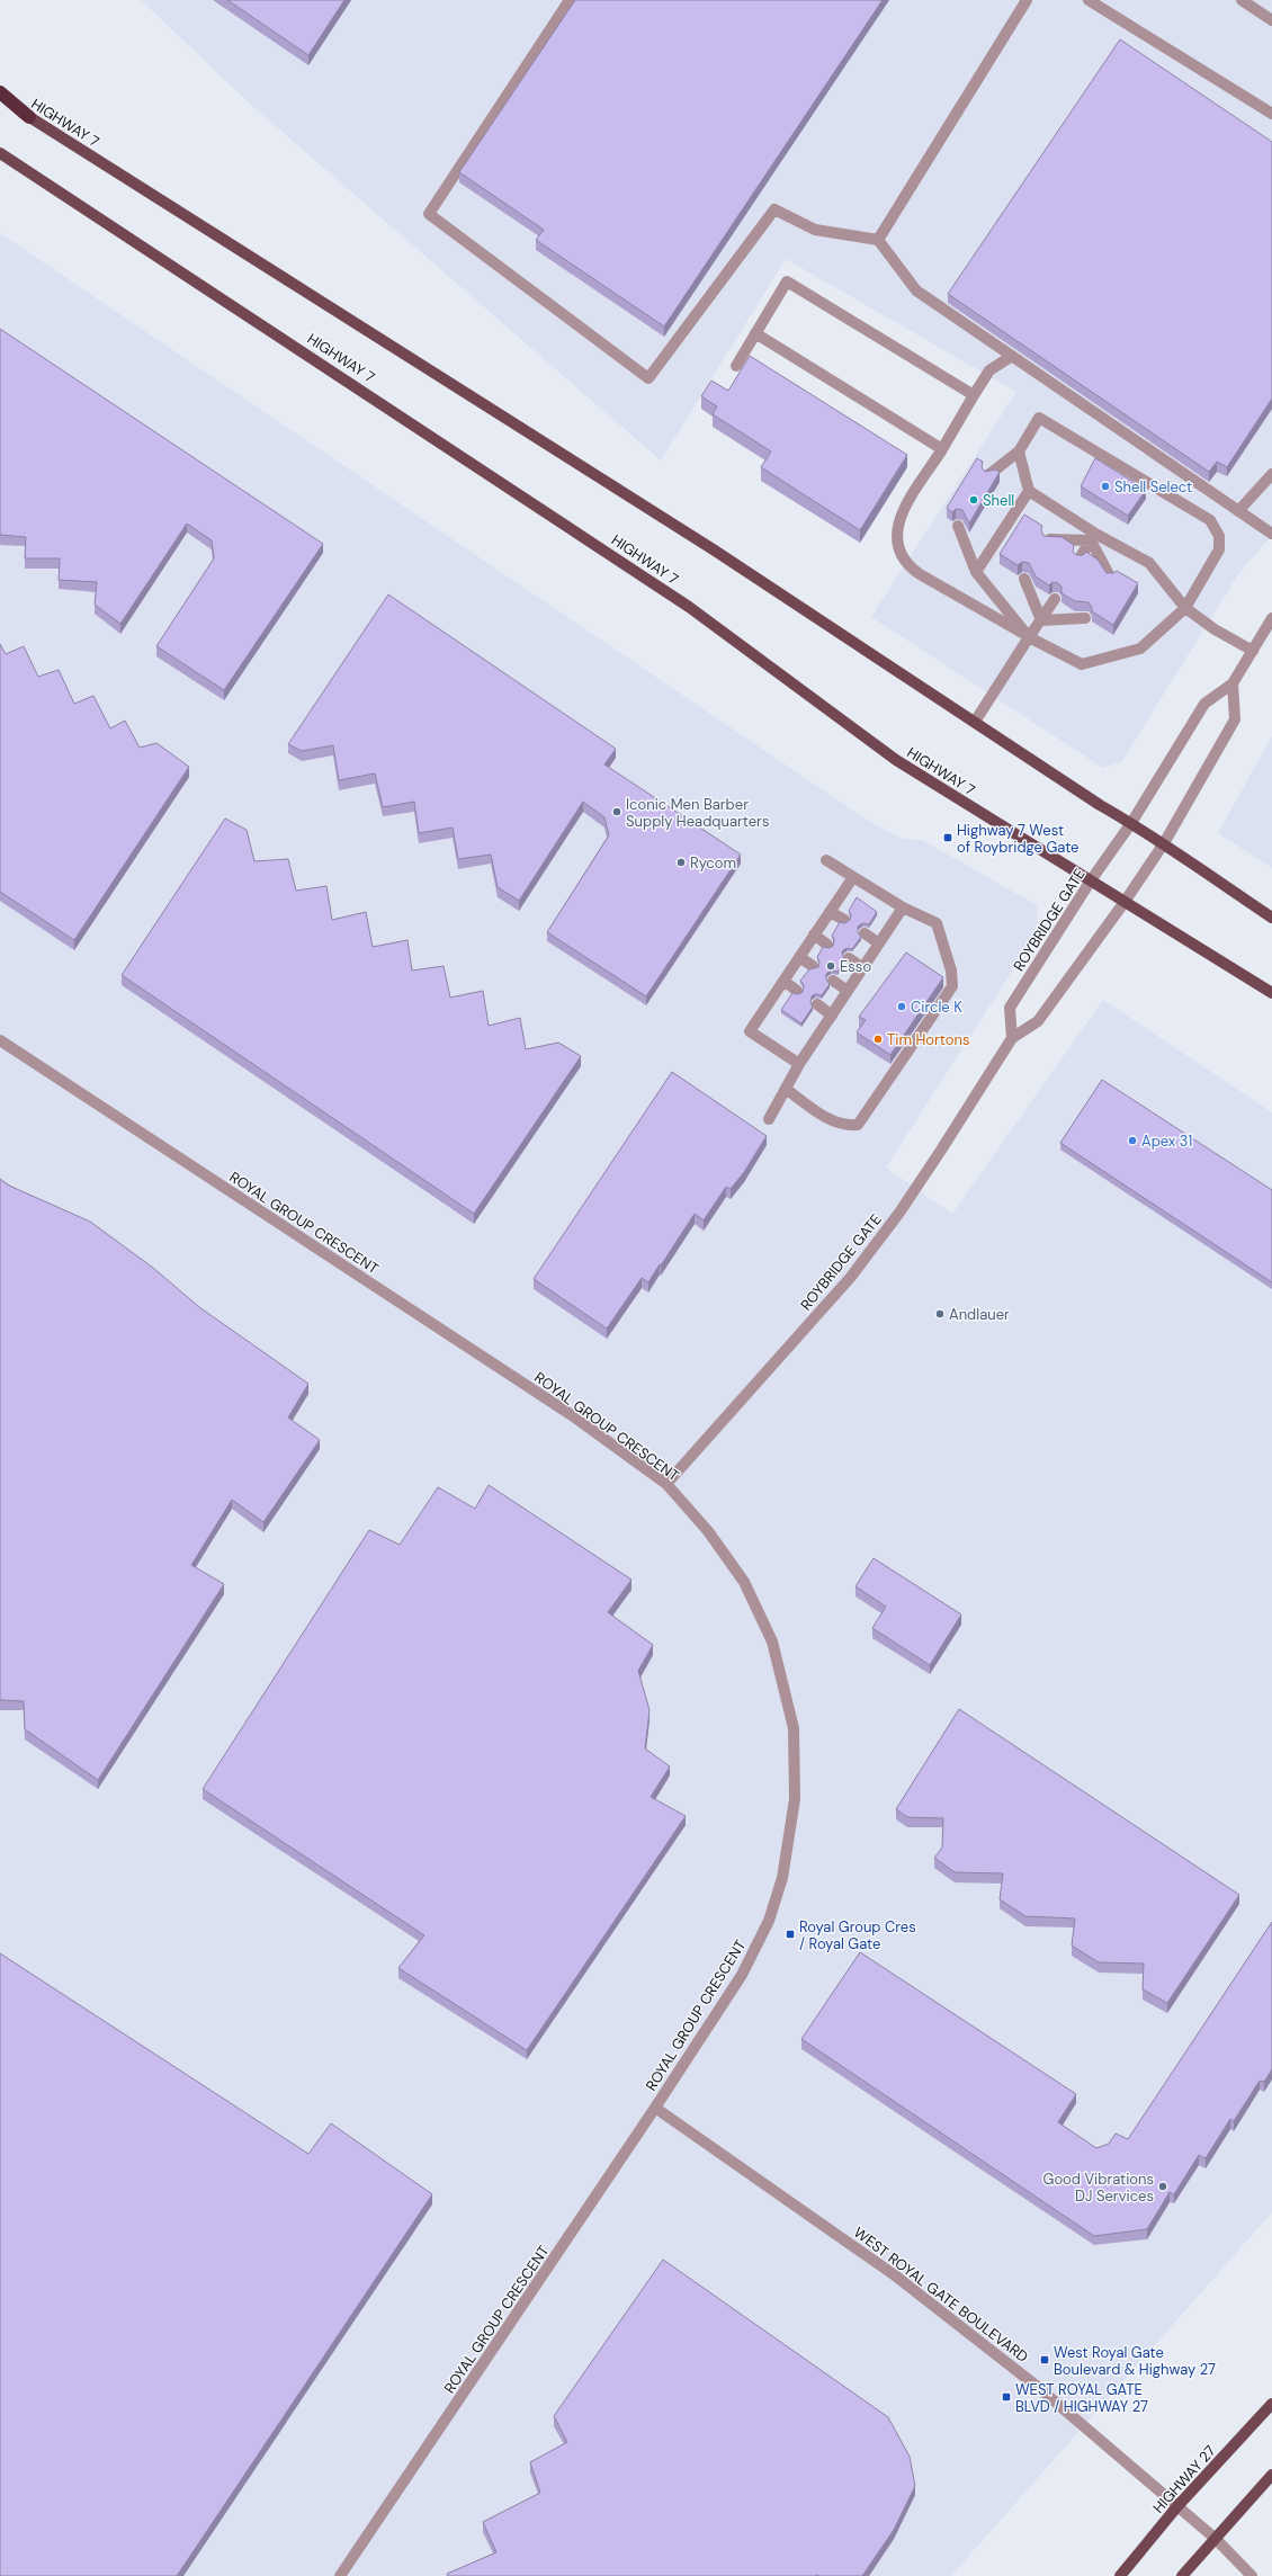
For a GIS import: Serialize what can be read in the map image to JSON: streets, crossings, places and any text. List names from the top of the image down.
{
  "streets": {
    "main road": ["HIGHWAY 7", "HIGHWAY 27"],
    "street": ["ROYBRIDGE GATE", "ROYAL GROUP CRESCENT", "WEST ROYAL GATE BOULEVARD"]
  },
  "crossings": [
    ["HIGHWAY 7", "ROYBRIDGE GATE"],
    ["ROYBRIDGE GATE", "ROYAL GROUP CRESCENT"],
    ["ROYAL GROUP CRESCENT", "WEST ROYAL GATE BOULEVARD"],
    ["WEST ROYAL GATE BOULEVARD", "HIGHWAY 27"]
  ],
  "places": {
    "other": [
      "Shell Select",
      "Shell",
      "Iconic Men Barber Supply Headquarters",
      "Rycom",
      "Esso",
      "Circle K",
      "Tim Hortons",
      "Apex 31",
      "Andlauer",
      "Good Vibrations DJ Services"
    ],
    "transit": [
      "Highway 7 West of Roybridge Gate",
      "Royal Group Cres / Royal Gate",
      "West Royal Gate Boulevard & Highway 27",
      "WEST ROYAL GATE BLVD / HIGHWAY 27"
    ]
  }
}
